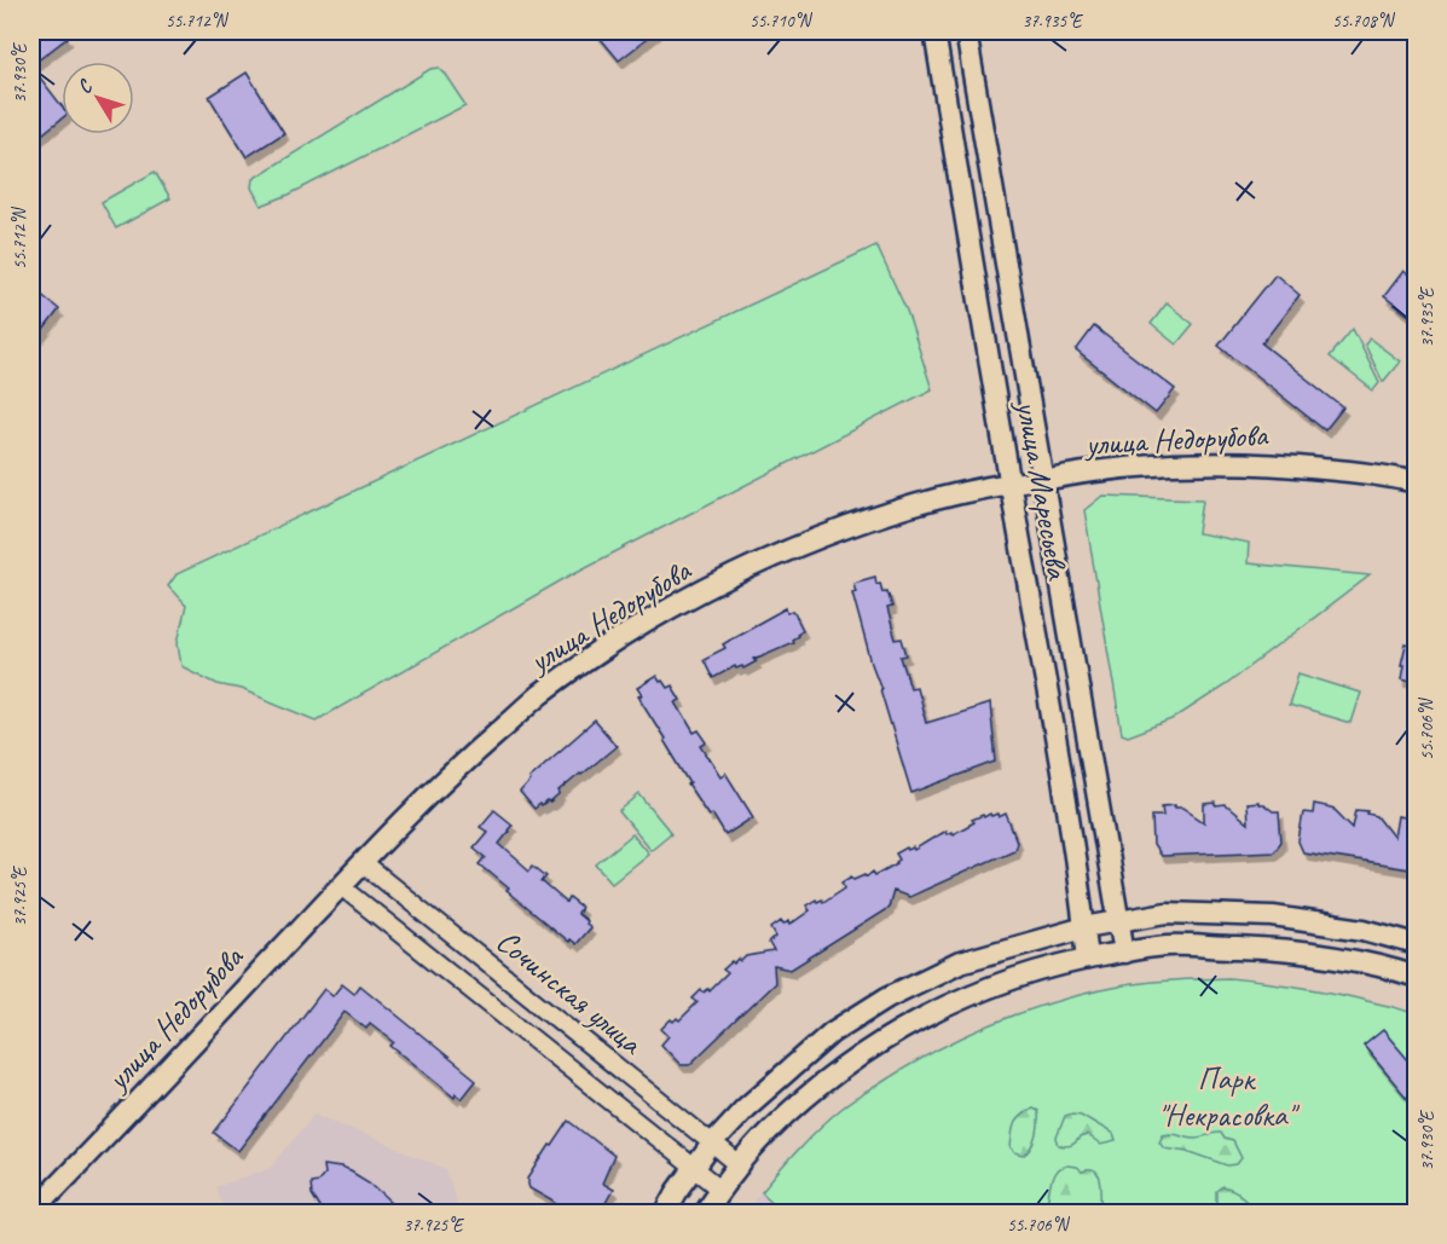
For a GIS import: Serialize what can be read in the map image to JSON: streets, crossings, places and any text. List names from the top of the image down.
{
  "streets": {
    "street": ["улица Недорубова", "улица Маресьева", "Сочинская улица"]
  },
  "crossings": [
    ["улица Недорубова", "улица Маресьева"],
    ["улица Недорубова", "Сочинская улица"]
  ],
  "parks": ["Парк \"Некрасовка\""],
  "north": "top left",
  "coordinates": [
    "55.712°N",
    "55.710°N",
    "37.935°E",
    "55.708°N",
    "37.930°E",
    "55.706°N",
    "37.925°E"
  ]
}
